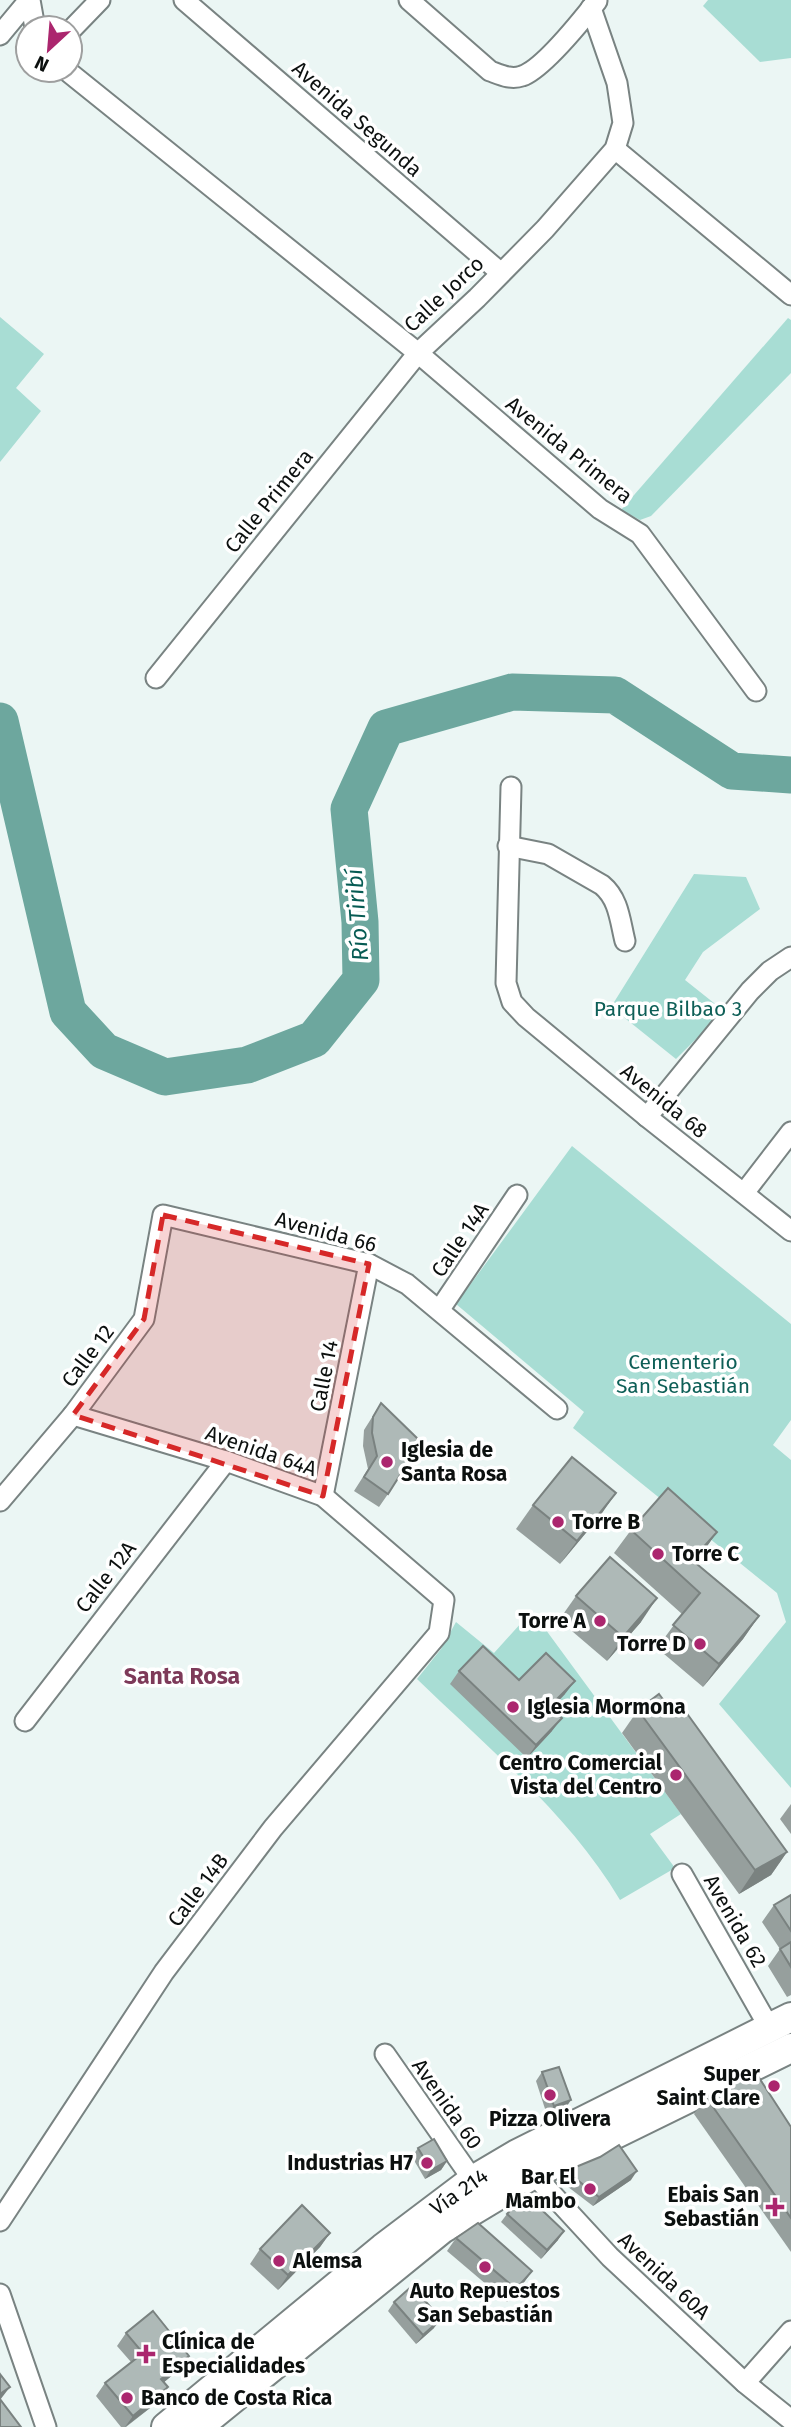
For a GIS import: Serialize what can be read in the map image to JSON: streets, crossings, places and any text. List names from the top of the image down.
{
  "streets": {
    "main road": ["Vía 214"],
    "street": [
      "Avenida Segunda",
      "Calle Jorco",
      "Avenida Primera",
      "Calle Primera",
      "Avenida 68",
      "Avenida 66",
      "Calle 14A",
      "Calle 12",
      "Calle 14",
      "Avenida 64A",
      "Calle 12A",
      "Calle 14B",
      "Avenida 62",
      "Avenida 60",
      "Avenida 60A"
    ]
  },
  "crossings": [
    ["Avenida Segunda", "Calle Jorco"],
    ["Calle Jorco", "Avenida Primera"],
    ["Calle Jorco", "Calle Primera"],
    ["Avenida Primera", "Calle Primera"],
    ["Avenida 66", "Calle 14A"],
    ["Avenida 66", "Calle 12"],
    ["Avenida 66", "Calle 14"],
    ["Calle 12", "Avenida 64A"],
    ["Calle 14", "Avenida 64A"],
    ["Avenida 64A", "Calle 12A"],
    ["Avenida 64A", "Calle 14B"],
    ["Avenida 62", "Vía 214"],
    ["Avenida 60", "Vía 214"],
    ["Vía 214", "Avenida 60A"]
  ],
  "districts": ["Santa Rosa"],
  "water": ["Río Tiribí"],
  "parks": ["Parque Bilbao 3", "Cementerio San Sebastián"],
  "places": {
    "other": [
      "Iglesia de Santa Rosa",
      "Torre B",
      "Torre C",
      "Torre A",
      "Torre D",
      "Iglesia Mormona",
      "Centro Comercial Vista del Centro",
      "Super Saint Clare",
      "Pizza Olivera",
      "Industrias H7",
      "Bar El Mambo",
      "Alemsa",
      "Auto Repuestos San Sebastián",
      "Banco de Costa Rica"
    ],
    "health": ["Ebais San Sebastián", "Clínica de Especialidades"]
  },
  "north": "bottom left"
}
